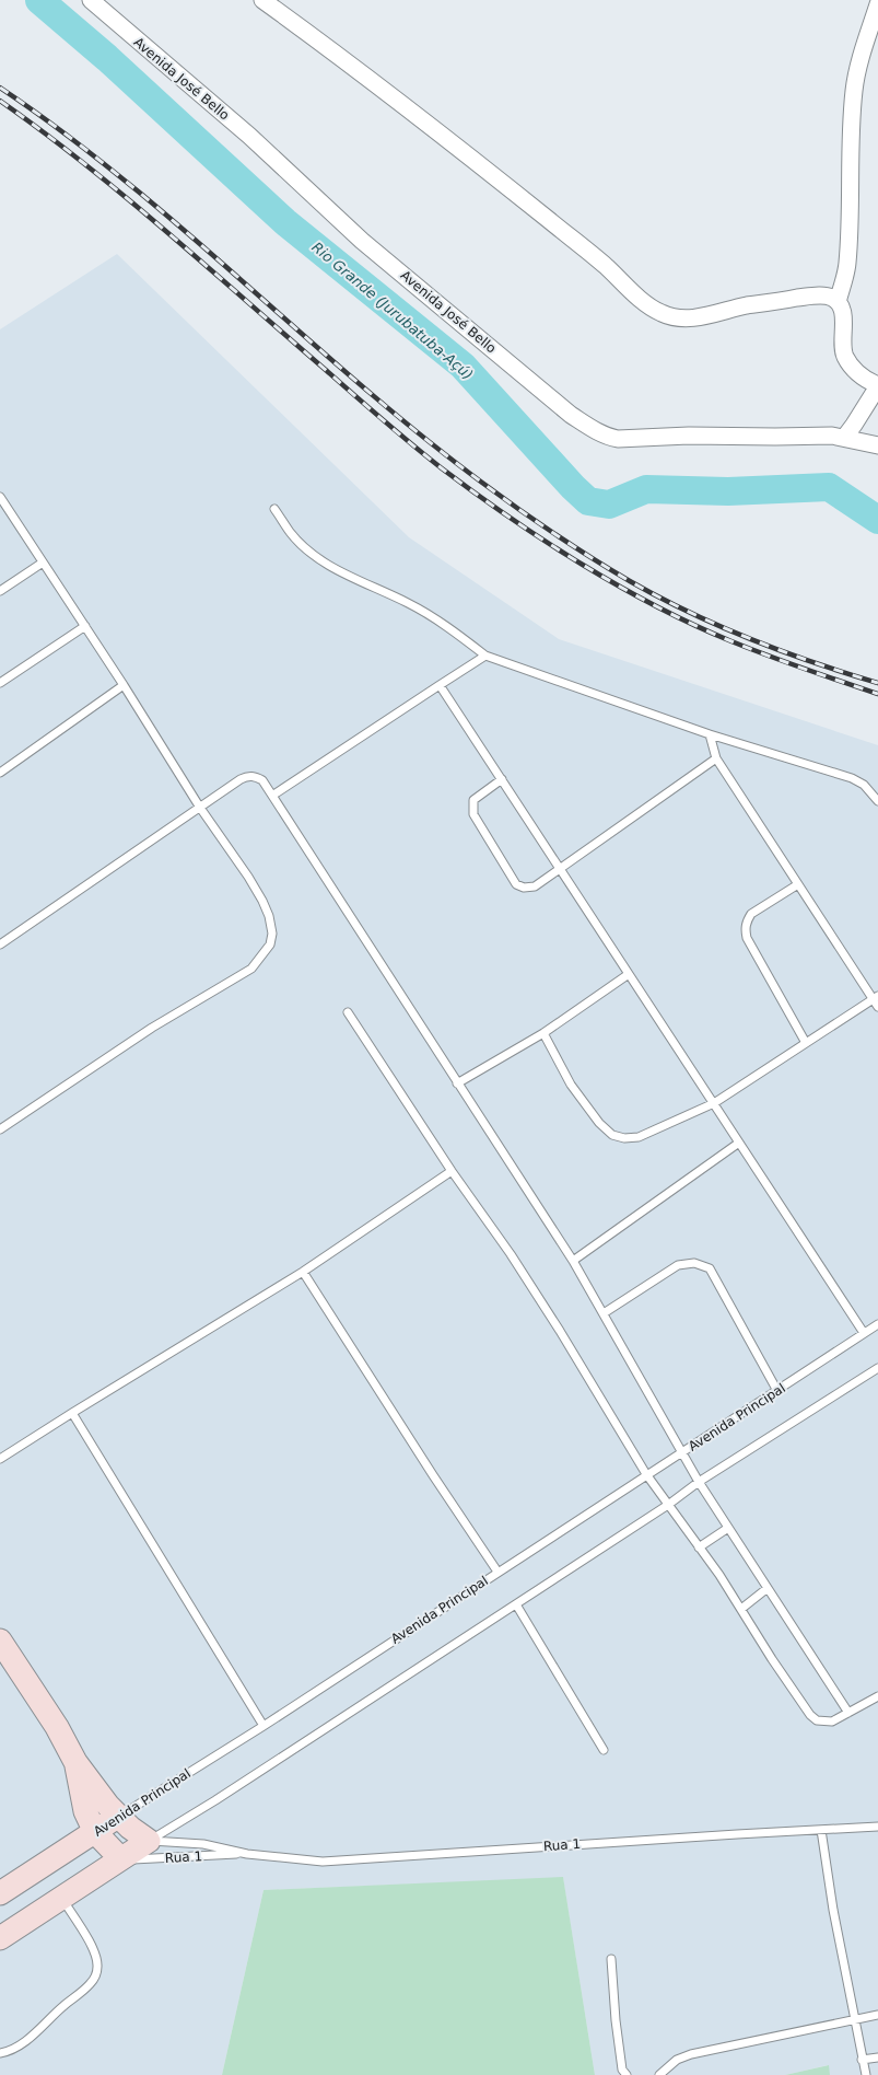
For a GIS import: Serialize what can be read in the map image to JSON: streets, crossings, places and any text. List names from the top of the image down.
{
  "streets": {
    "street": ["Avenida José Bello", "Avenida Principal"],
    "lane": ["Rua 1"]
  },
  "water": ["Rio Grande (Jurubatuba-Açú)"]
}
